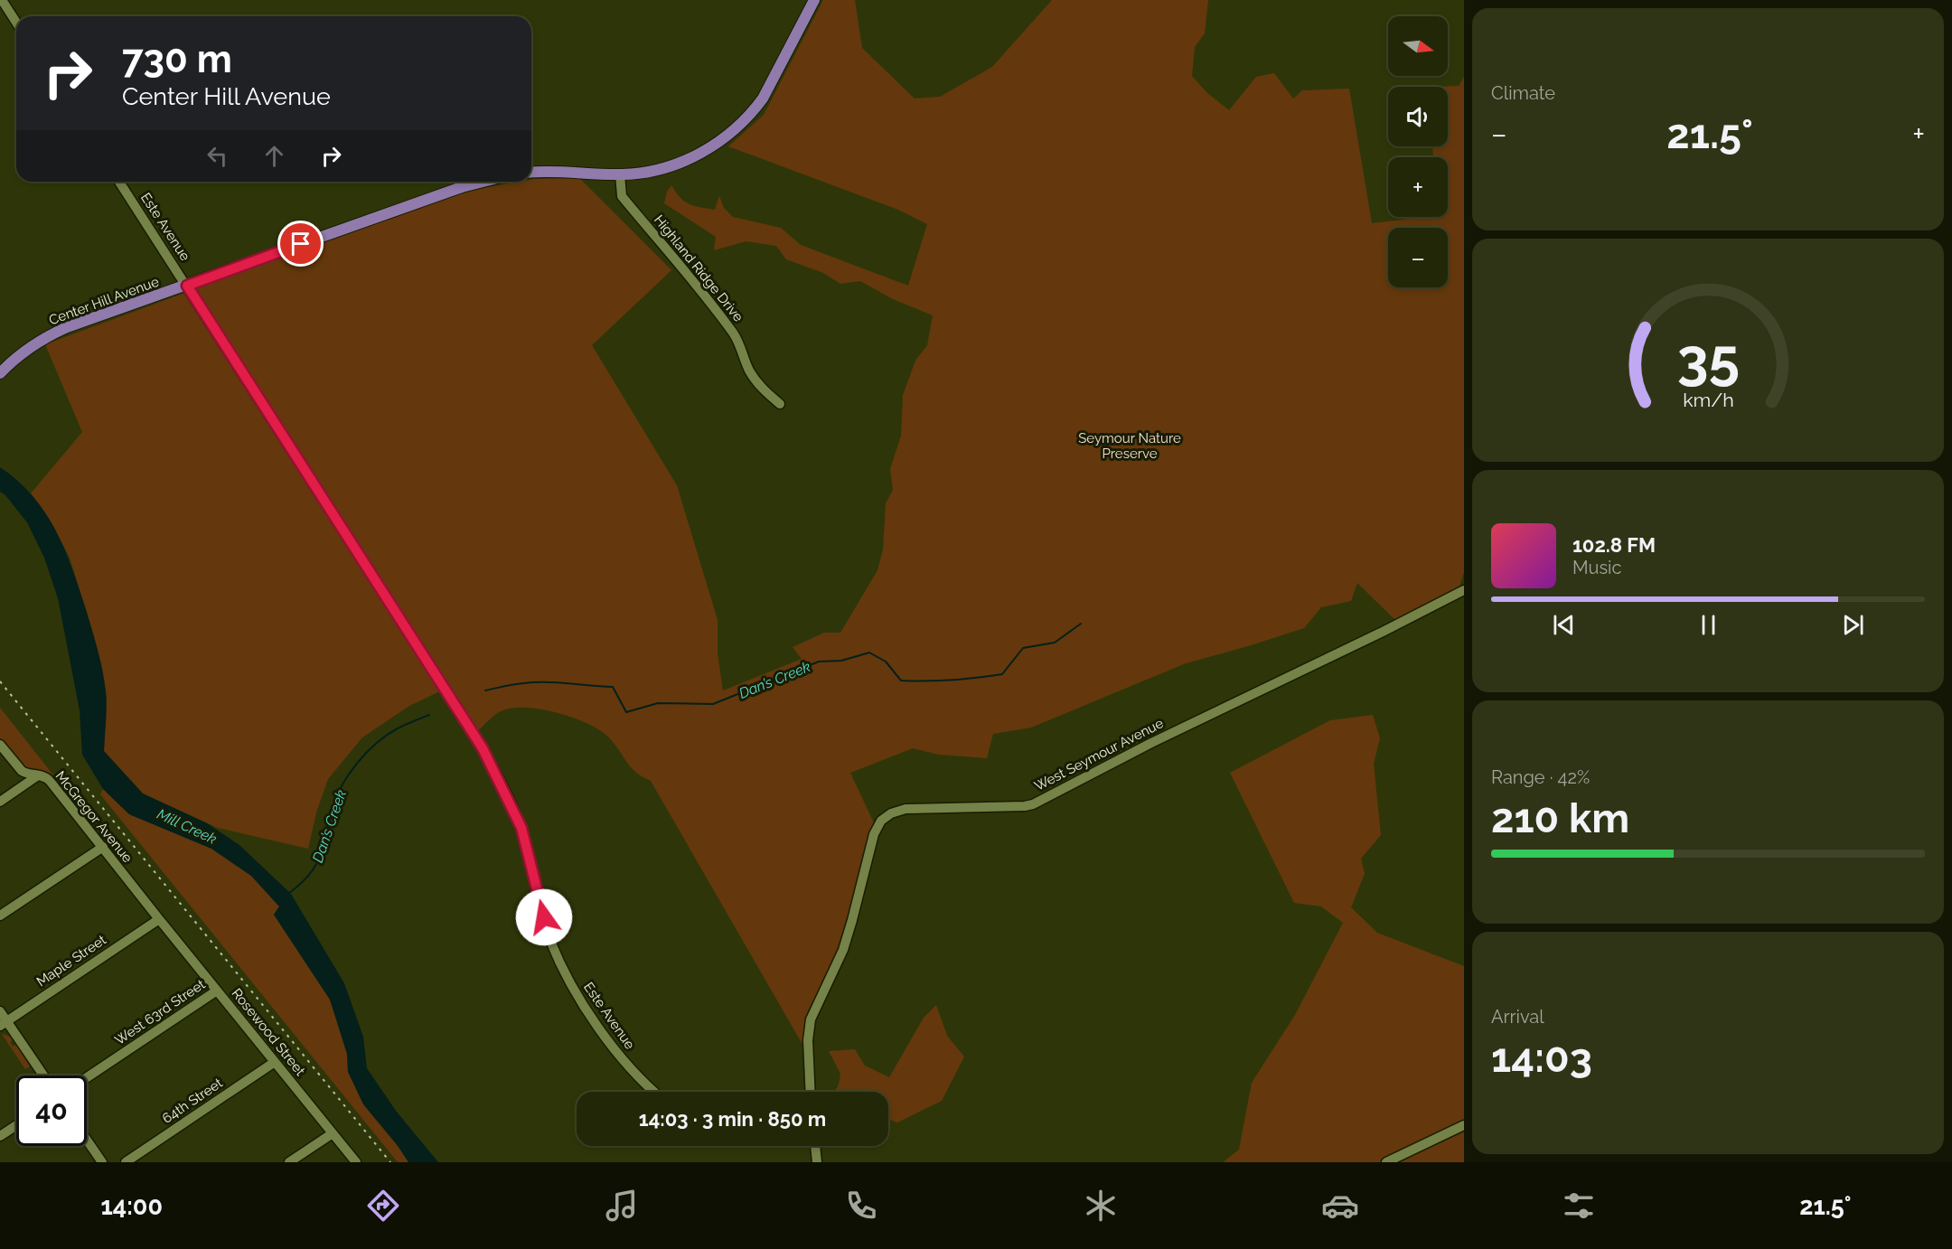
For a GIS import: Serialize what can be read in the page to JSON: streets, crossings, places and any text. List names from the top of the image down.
{
  "streets": {
    "main road": ["Center Hill Avenue"],
    "street": [
      "Este Avenue",
      "Highland Ridge Drive",
      "West Seymour Avenue",
      "McGregor Avenue",
      "Maple Street",
      "West 63rd Street",
      "Rosewood Street",
      "64th Street"
    ]
  },
  "crossings": [
    ["Este Avenue", "Center Hill Avenue"],
    ["McGregor Avenue", "Maple Street"],
    ["McGregor Avenue", "Rosewood Street"],
    ["Maple Street", "Rosewood Street"],
    ["West 63rd Street", "Rosewood Street"],
    ["Rosewood Street", "64th Street"]
  ],
  "water": ["Dan’s Creek", "Mill Creek"],
  "parks": ["Seymour Nature Preserve"],
  "north": "right",
  "page": {
    "tile": [
      "Climate",
      ["Range · 42%", "210 km"],
      ["Arrival", "14:03"]
    ],
    "map_buttons": ["+", "−"],
    "turn": ["730 m", "Center Hill Avenue"],
    "heat": ["−", "21.5°", "+"],
    "song": ["102.8 FM", "Music"],
    "limit": "40",
    "trip": "14:03 · 3 min · 850 m",
    "tabs": ["14:00", "21.5°"],
    "gauge": ["35", "km/h"]
  }
}
